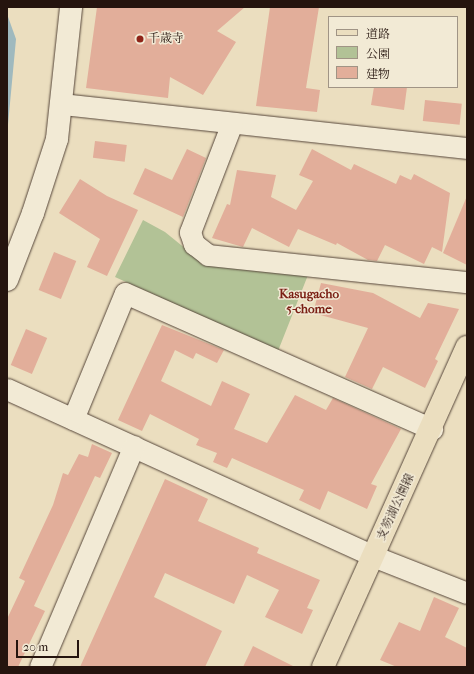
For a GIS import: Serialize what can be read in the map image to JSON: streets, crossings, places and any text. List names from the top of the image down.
{
  "streets": {
    "main road": ["支笏湖公園線"]
  },
  "districts": ["Kasugacho 5-chome"],
  "places": ["千歳寺"],
  "legend": ["道路", "公園", "建物"],
  "scale_bar": "20 m"
}
